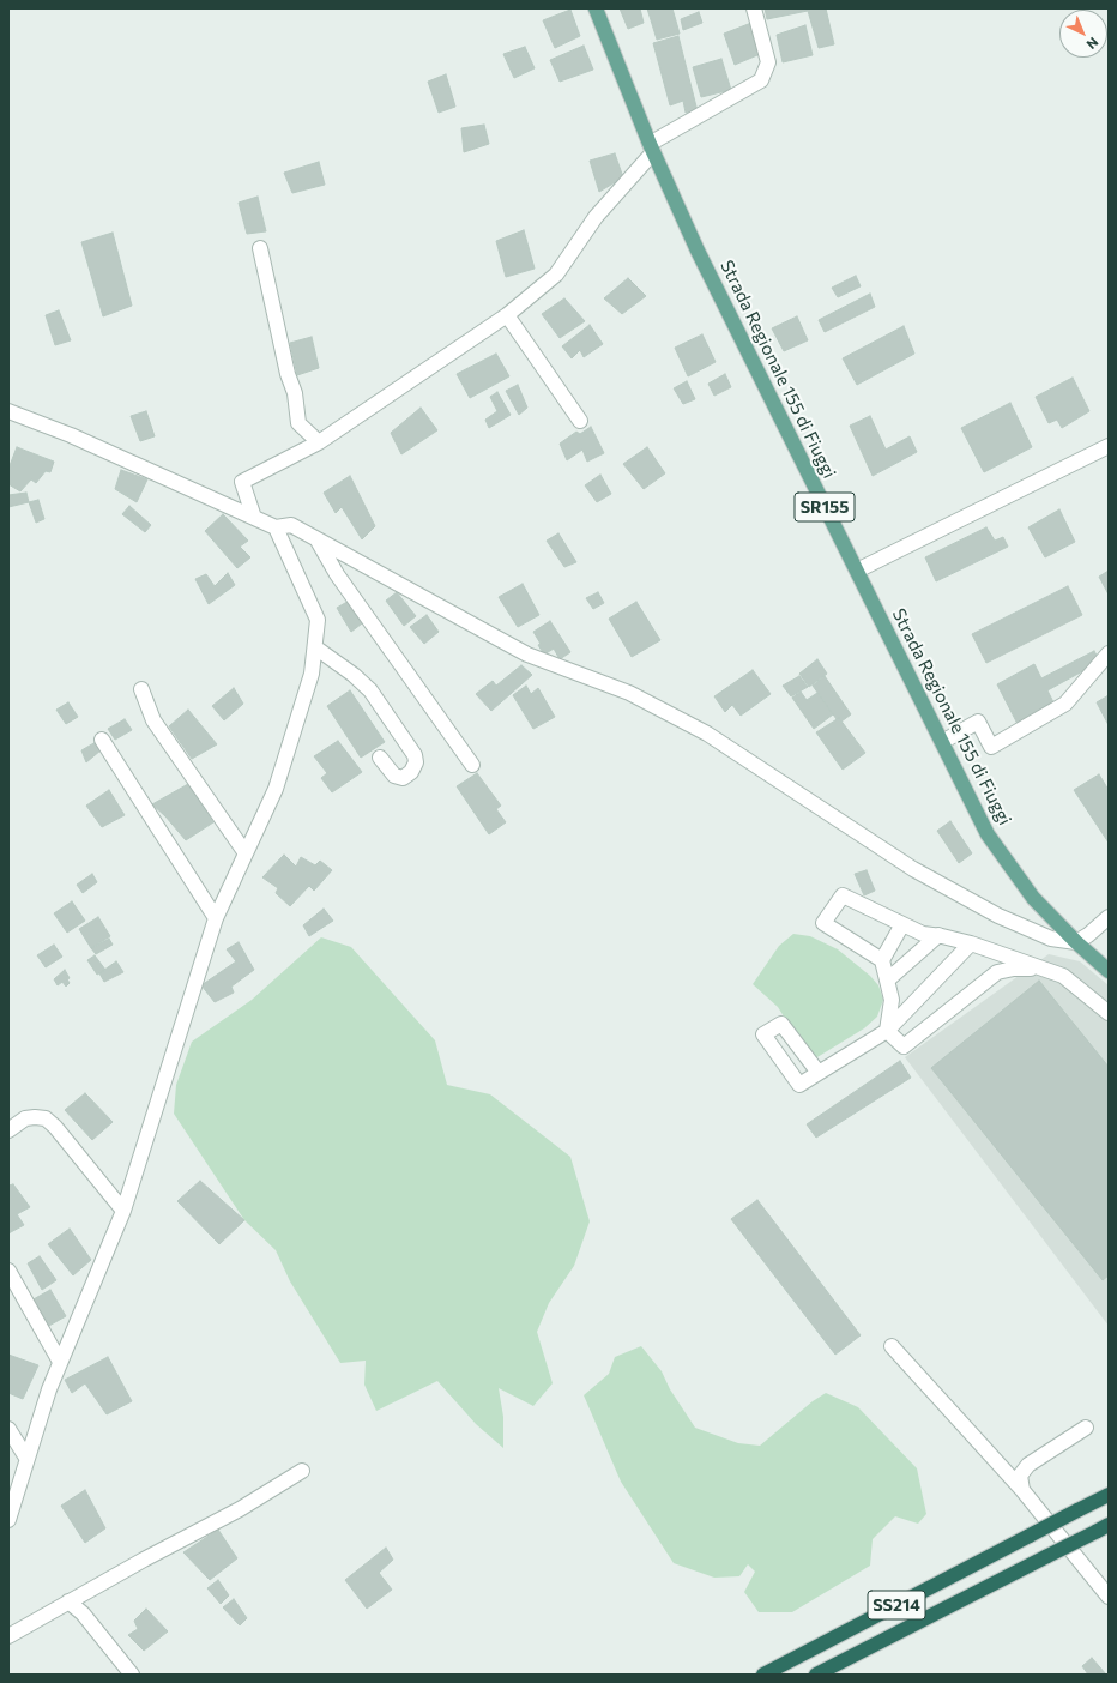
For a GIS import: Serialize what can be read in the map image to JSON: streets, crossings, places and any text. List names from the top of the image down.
{
  "streets": {
    "highway": ["SS214"],
    "main road": ["Strada Regionale 155 di Fiuggi", "SR155"]
  },
  "north": "bottom right"
}
